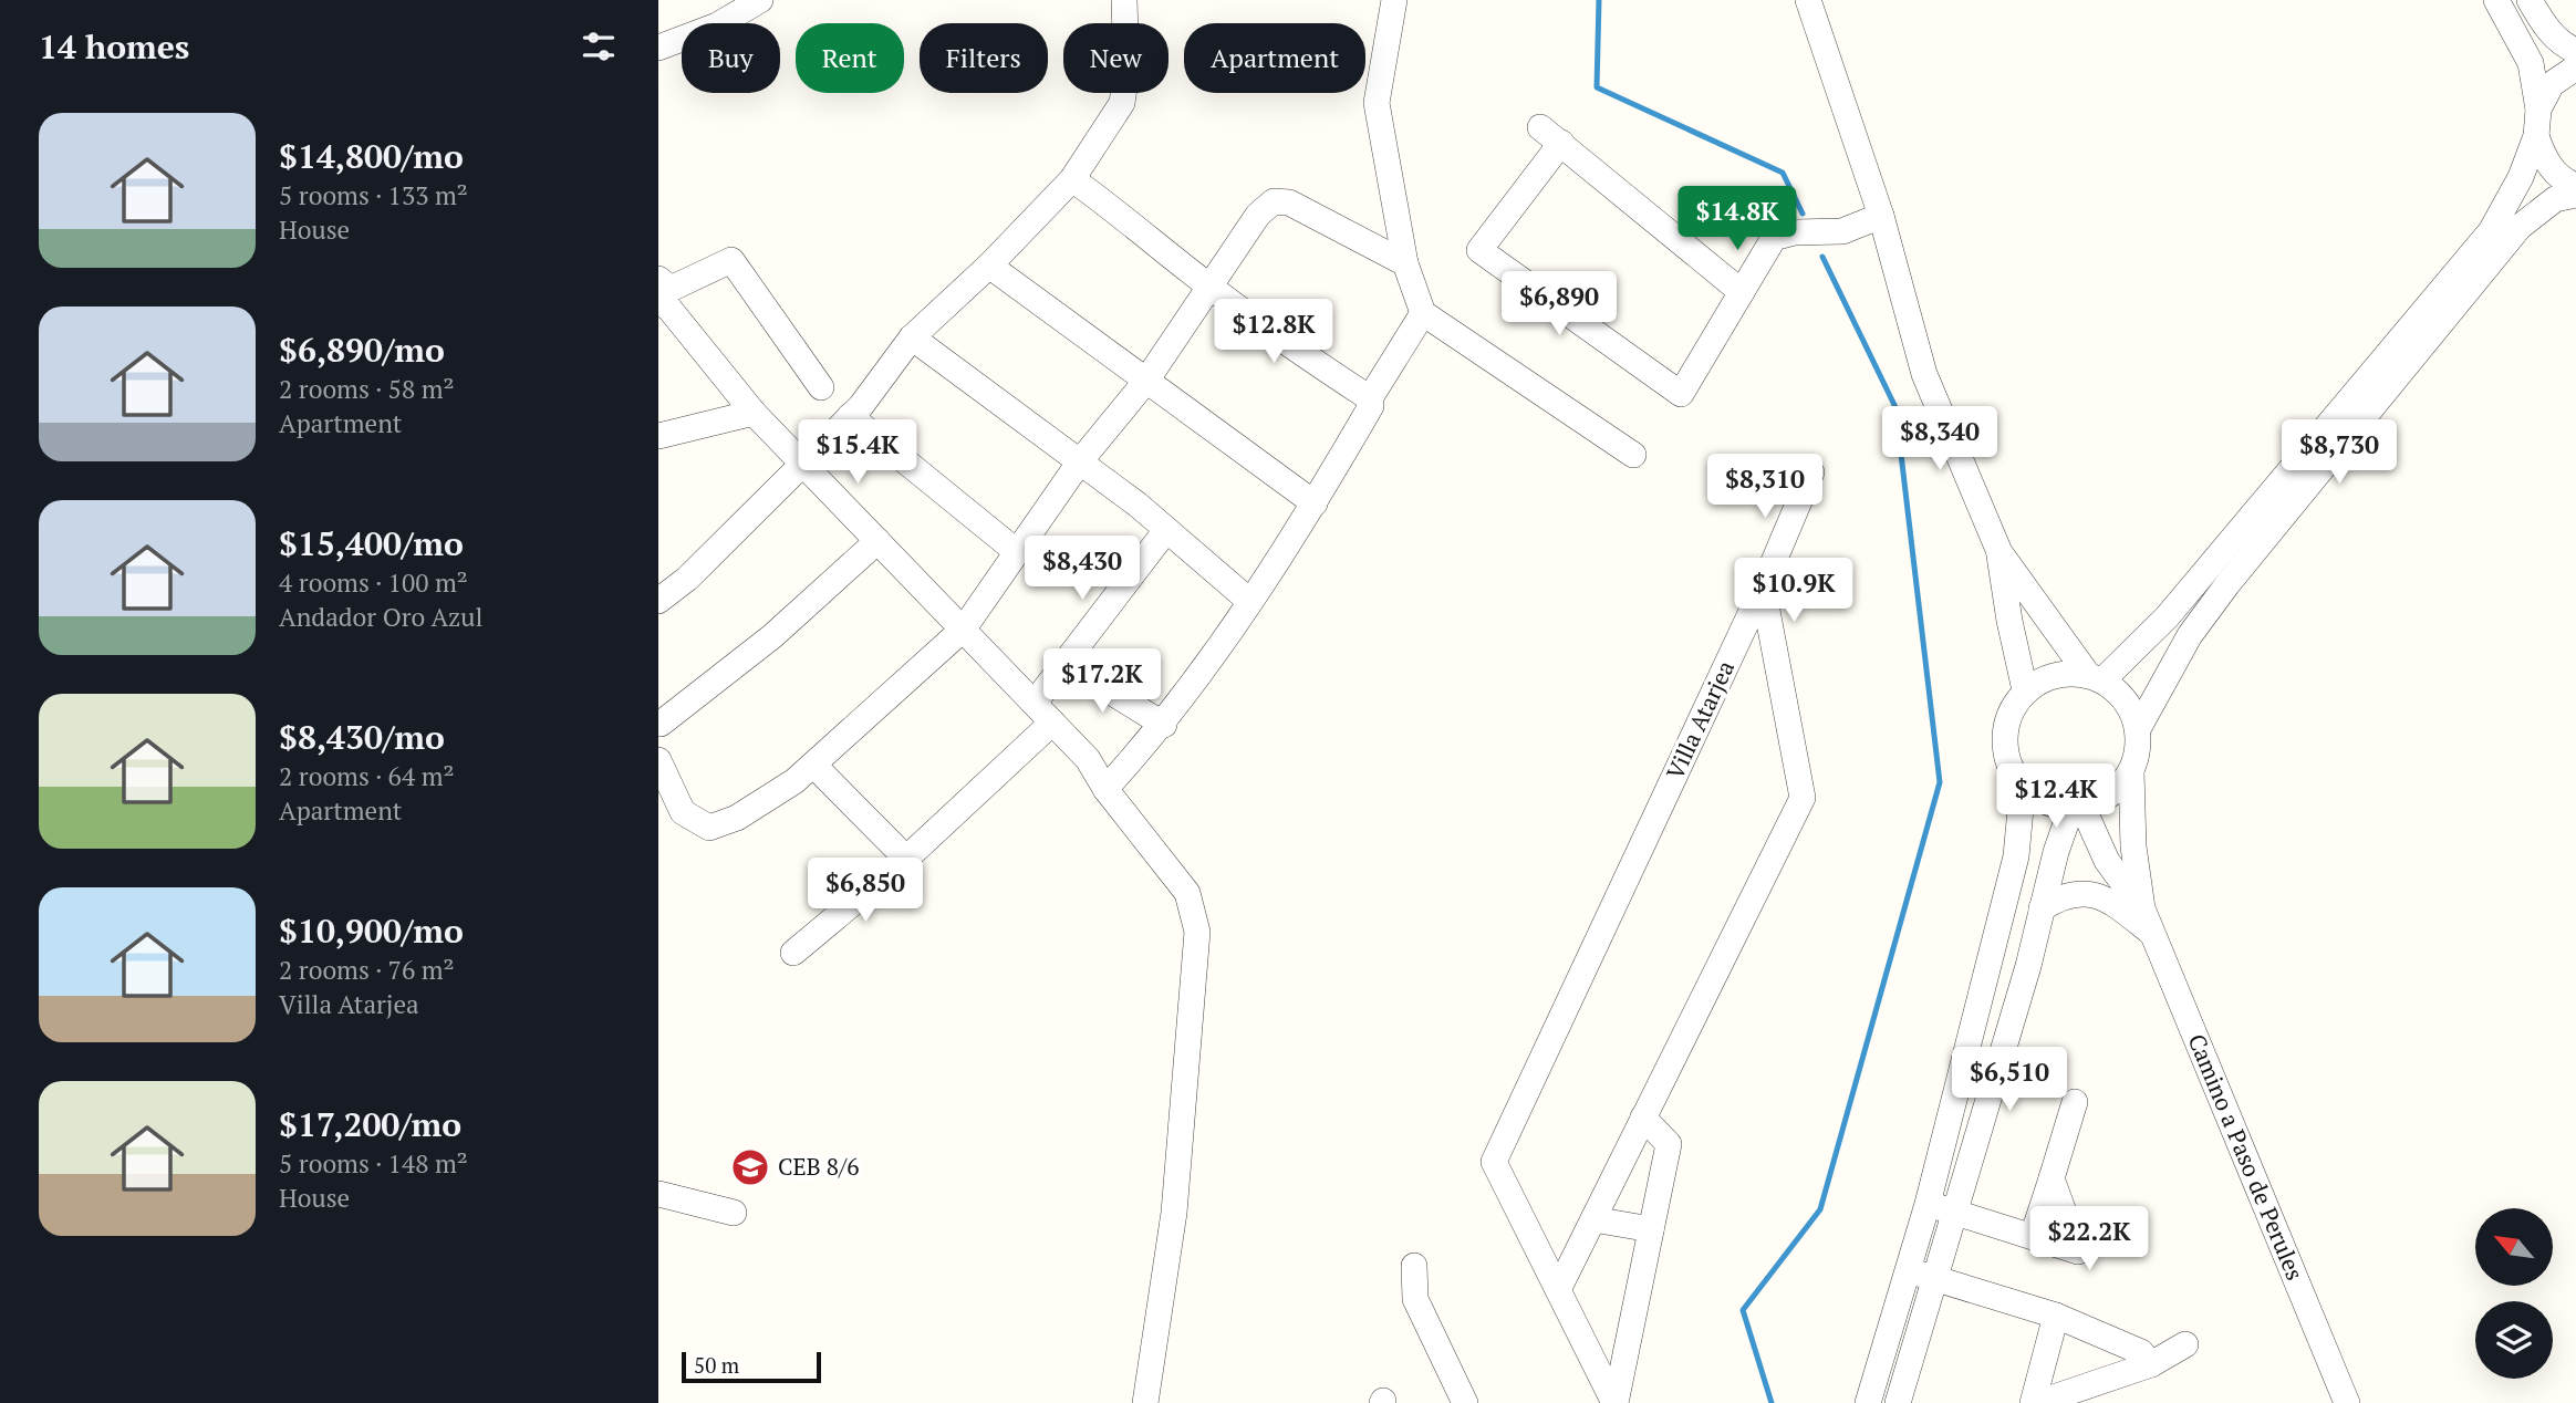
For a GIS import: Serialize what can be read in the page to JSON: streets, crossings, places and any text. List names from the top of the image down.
{
  "streets": {
    "street": ["Villa Atarjea", "Camino a Paso de Perules"]
  },
  "places": {
    "school or university": ["CEB 8/6"]
  },
  "scale_bar": "50 m",
  "north": "top left",
  "page": {
    "heading": "14 homes",
    "chip": [
      "Buy",
      "Rent",
      "Filters",
      "New",
      "Apartment"
    ],
    "list": [
      {
        "name": "$14,800/mo",
        "note": "5 rooms · 133 m² · House"
      },
      {
        "name": "$6,890/mo",
        "note": "2 rooms · 58 m² · Apartment"
      },
      {
        "name": "$15,400/mo",
        "note": "4 rooms · 100 m² · Andador Oro Azul"
      },
      {
        "name": "$8,430/mo",
        "note": "2 rooms · 64 m² · Apartment"
      },
      {
        "name": "$10,900/mo",
        "note": "2 rooms · 76 m² · Villa Atarjea"
      },
      {
        "name": "$17,200/mo",
        "note": "5 rooms · 148 m² · House"
      }
    ],
    "price": [
      "$14.8K",
      "$6,890",
      "$12.8K",
      "$8,340",
      "$15.4K",
      "$8,730",
      "$8,310",
      "$8,430",
      "$10.9K",
      "$17.2K",
      "$12.4K",
      "$6,850",
      "$6,510",
      "$22.2K"
    ],
    "scale": "50 m"
  }
}
